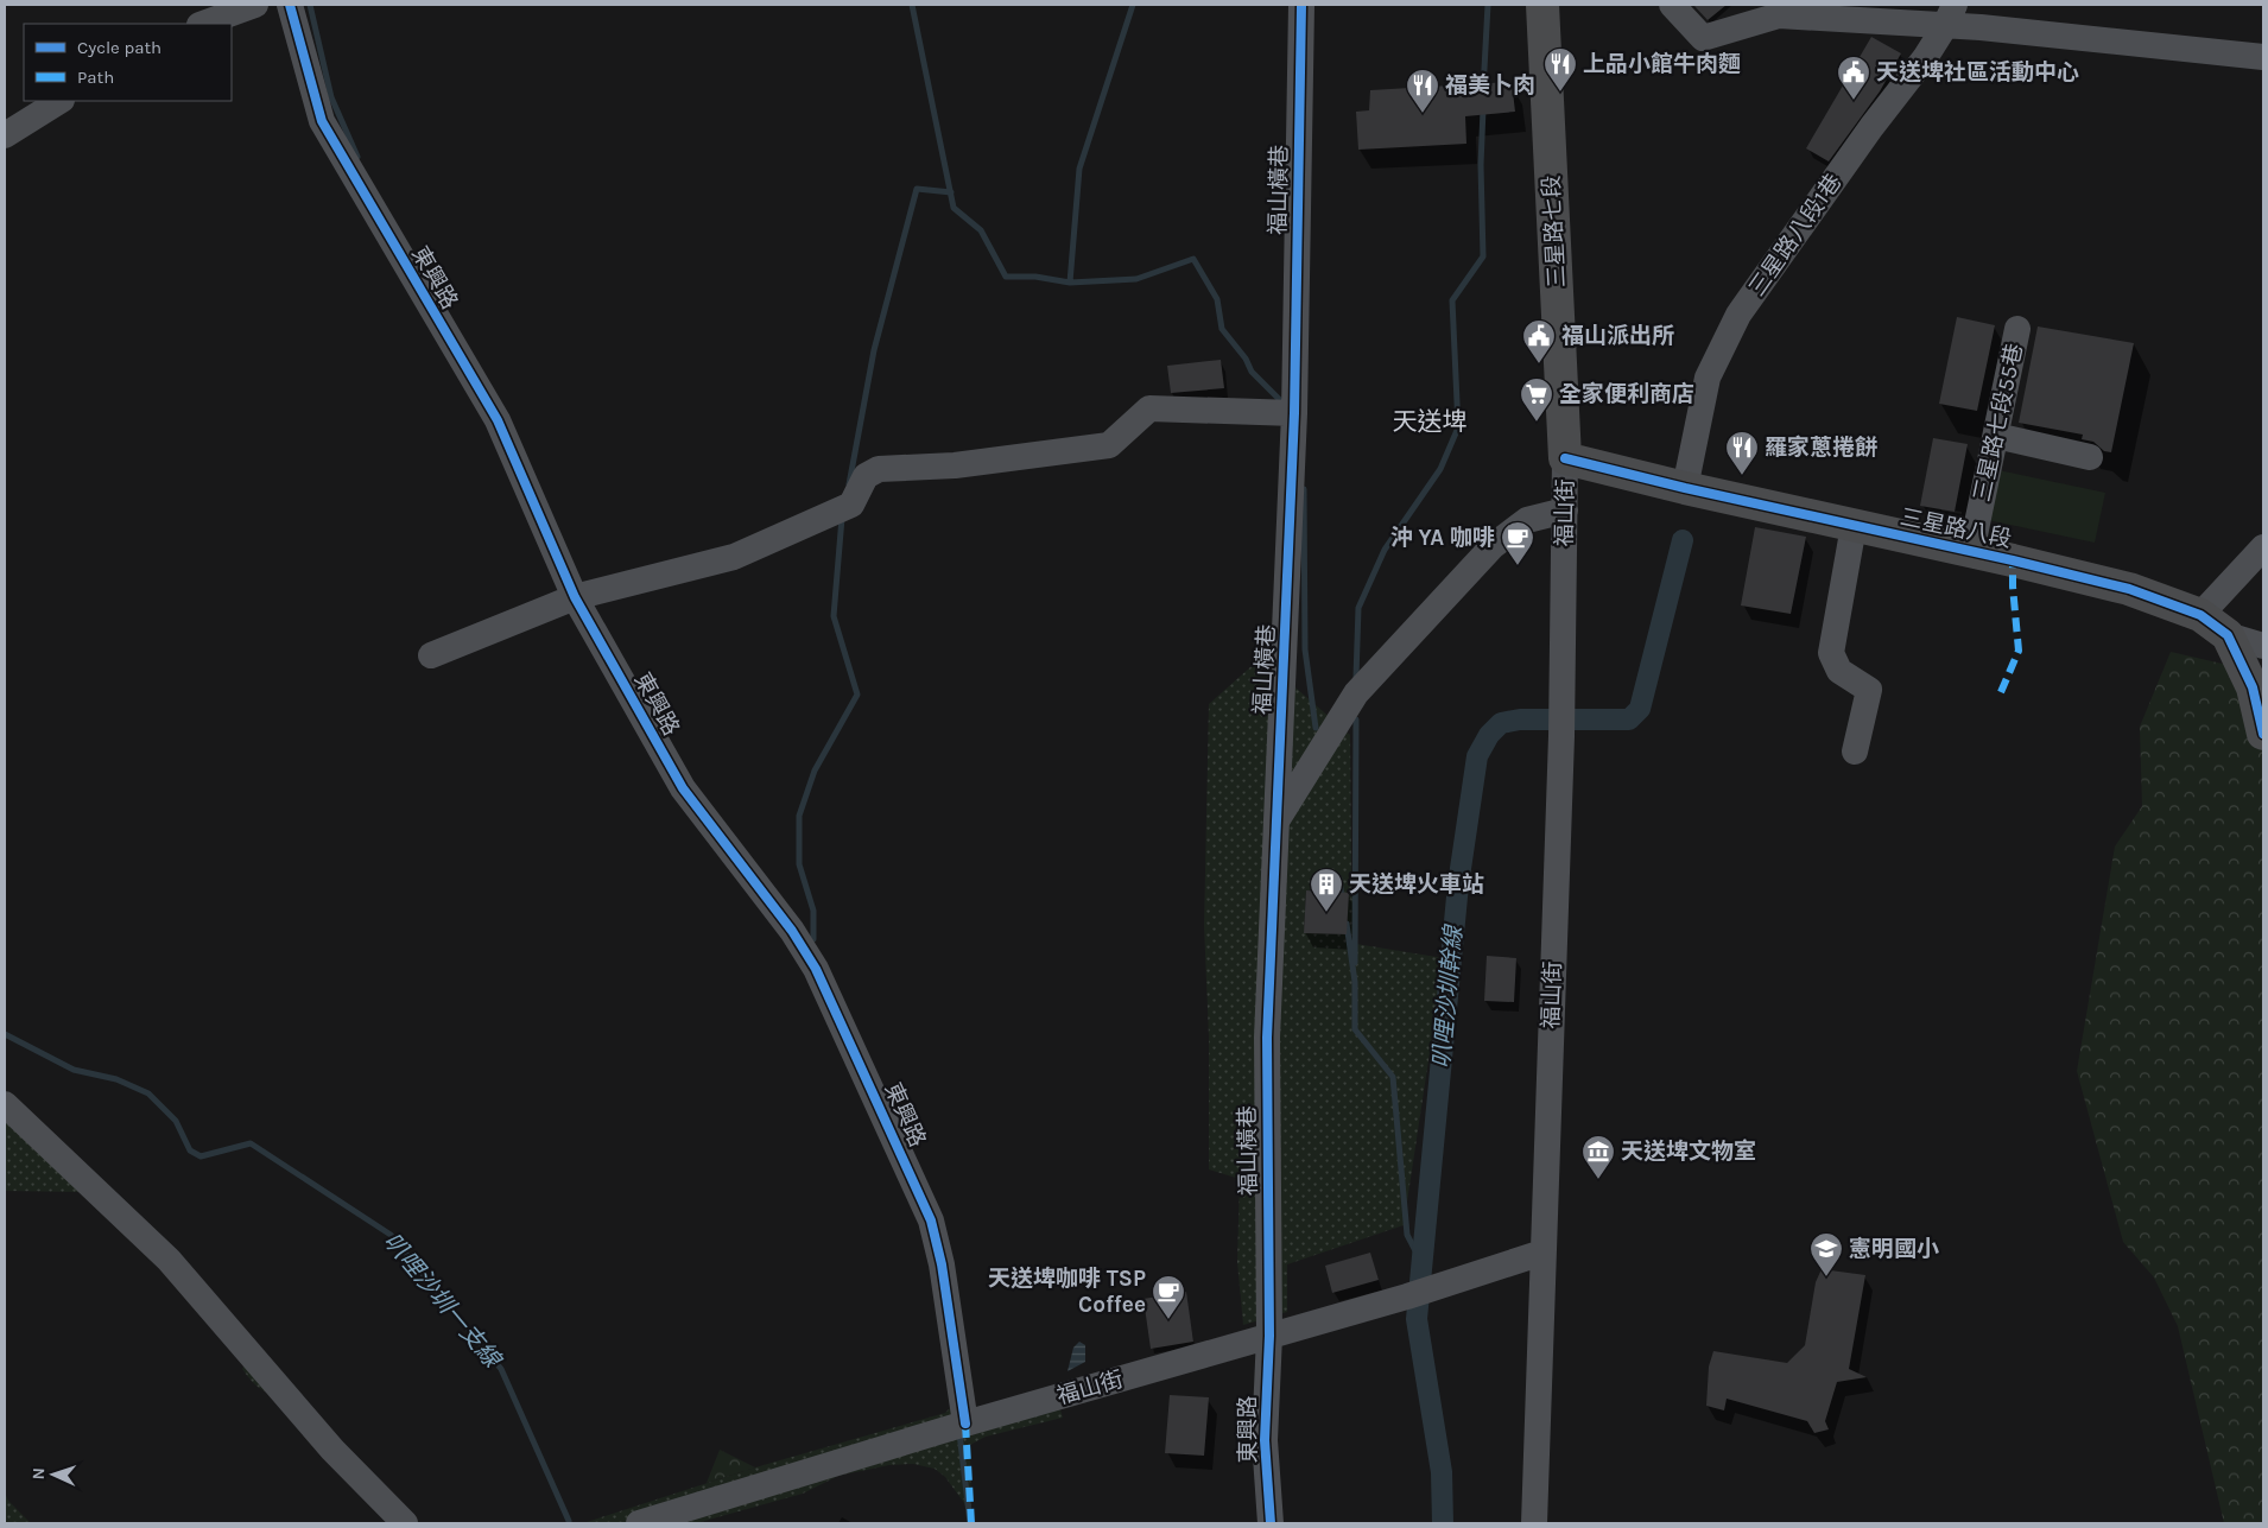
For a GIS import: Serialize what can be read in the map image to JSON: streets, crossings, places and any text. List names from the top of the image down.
{
  "streets": {
    "main road": ["三星路七段", "三星路八段"],
    "street": [
      "福山橫巷",
      "三星路八段1巷",
      "東興路",
      "三星路七段55巷",
      "福山街"
    ]
  },
  "crossings": [
    ["福山橫巷", "東興路"],
    ["福山橫巷", "福山街"],
    ["三星路七段", "福山街"],
    ["三星路七段", "三星路八段"],
    ["三星路八段1巷", "三星路八段"],
    ["東興路", "福山街"],
    ["三星路七段55巷", "三星路八段"],
    ["福山街", "三星路八段"]
  ],
  "districts": ["天送埤"],
  "water": ["叭哩沙圳幹線", "叭哩沙圳一支線"],
  "places": {
    "restaurant": ["上品小館牛肉麵", "福美卜肉", "羅家蔥捲餅"],
    "public building": ["天送埤社區活動中心", "福山派出所"],
    "supermarket": ["全家便利商店"],
    "cafe": ["沖 YA 咖啡", "天送埤咖啡 TSP Coffee"],
    "building": ["天送埤火車站"],
    "museum": ["天送埤文物室"],
    "school or university": ["憲明國小"]
  },
  "legend": ["Cycle path", "Path"],
  "north": "left"
}
